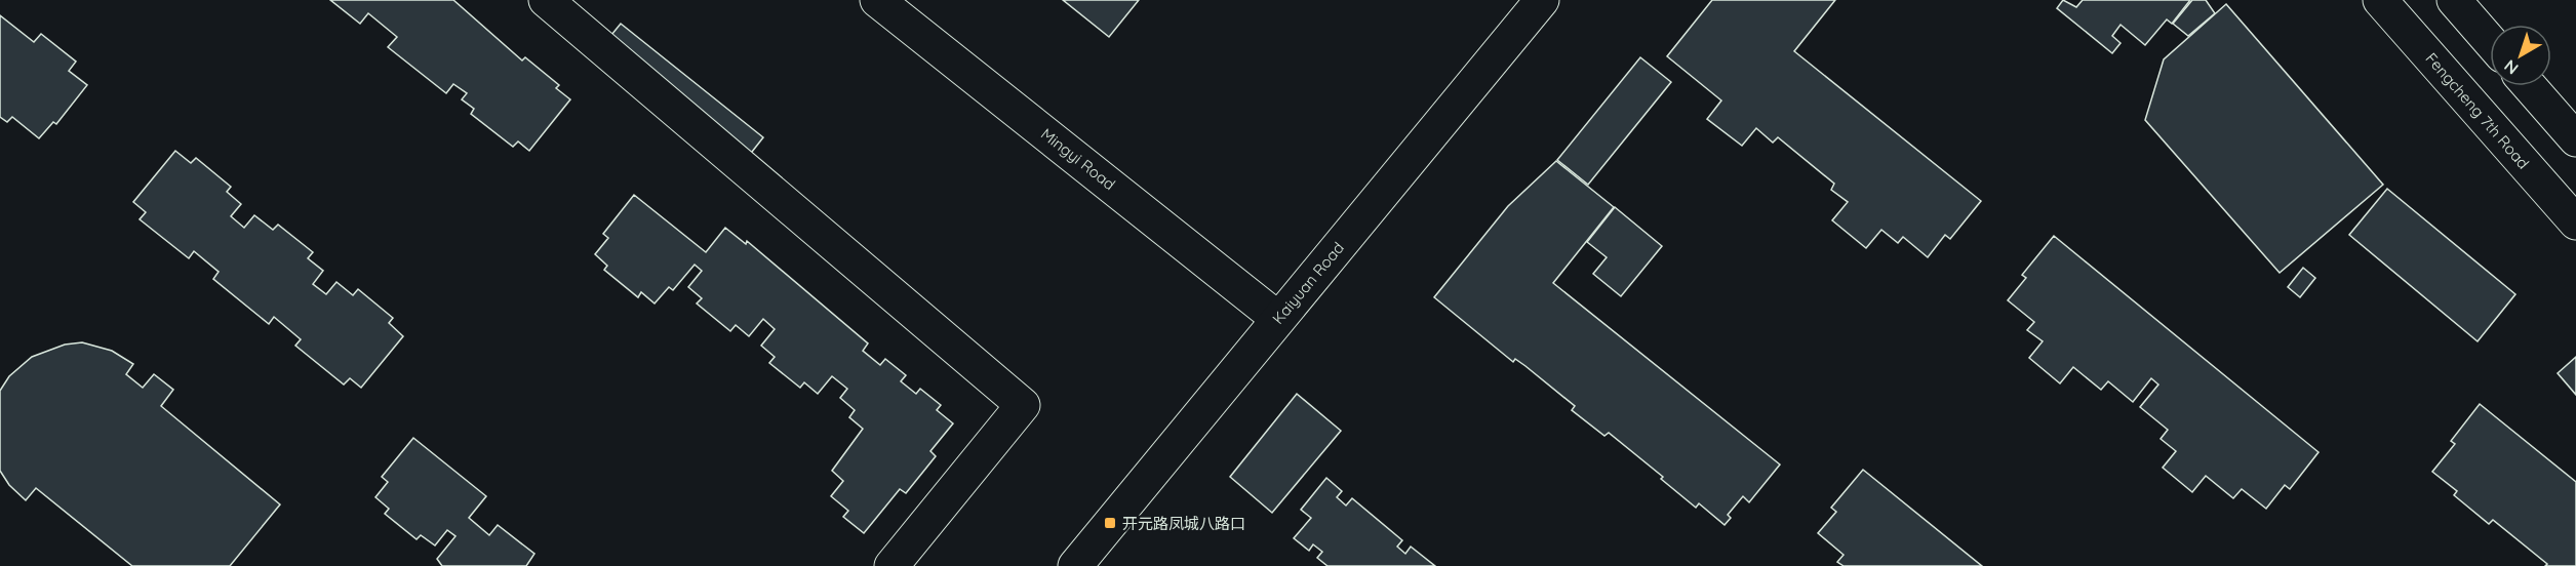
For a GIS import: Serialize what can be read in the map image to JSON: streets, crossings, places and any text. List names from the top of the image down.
{
  "streets": {
    "street": ["Fengcheng 7th Road", "Mingyi Road", "Kaiyuan Road"]
  },
  "crossings": [
    ["Mingyi Road", "Kaiyuan Road"]
  ],
  "places": {
    "transit": ["开元路凤城八路口"]
  },
  "north": "bottom left"
}
